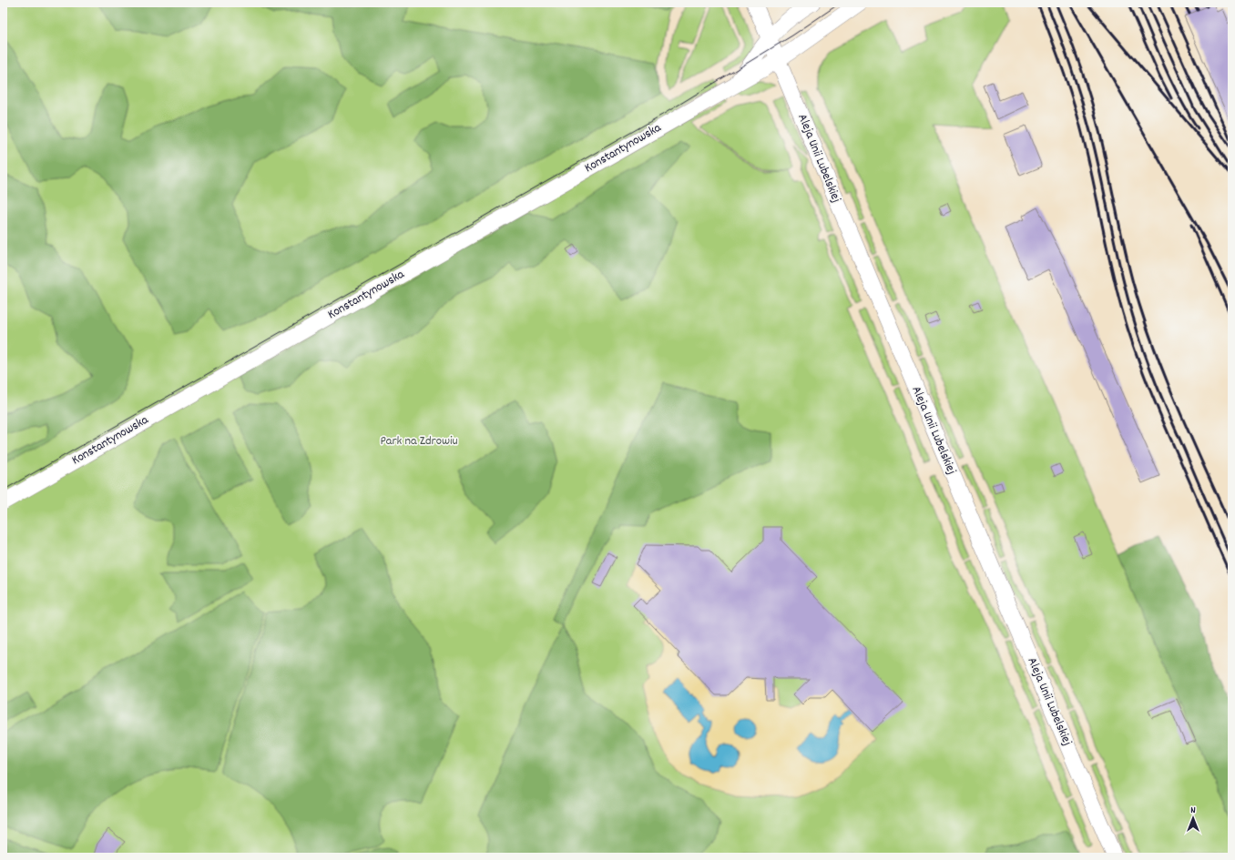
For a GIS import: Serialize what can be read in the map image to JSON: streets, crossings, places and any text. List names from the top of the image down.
{
  "streets": {
    "main road": ["Konstantynowska", "Aleja Unii Lubelskiej"]
  },
  "crossings": [
    ["Konstantynowska", "Aleja Unii Lubelskiej"]
  ],
  "parks": ["Park na Zdrowiu"],
  "north": "top"
}
